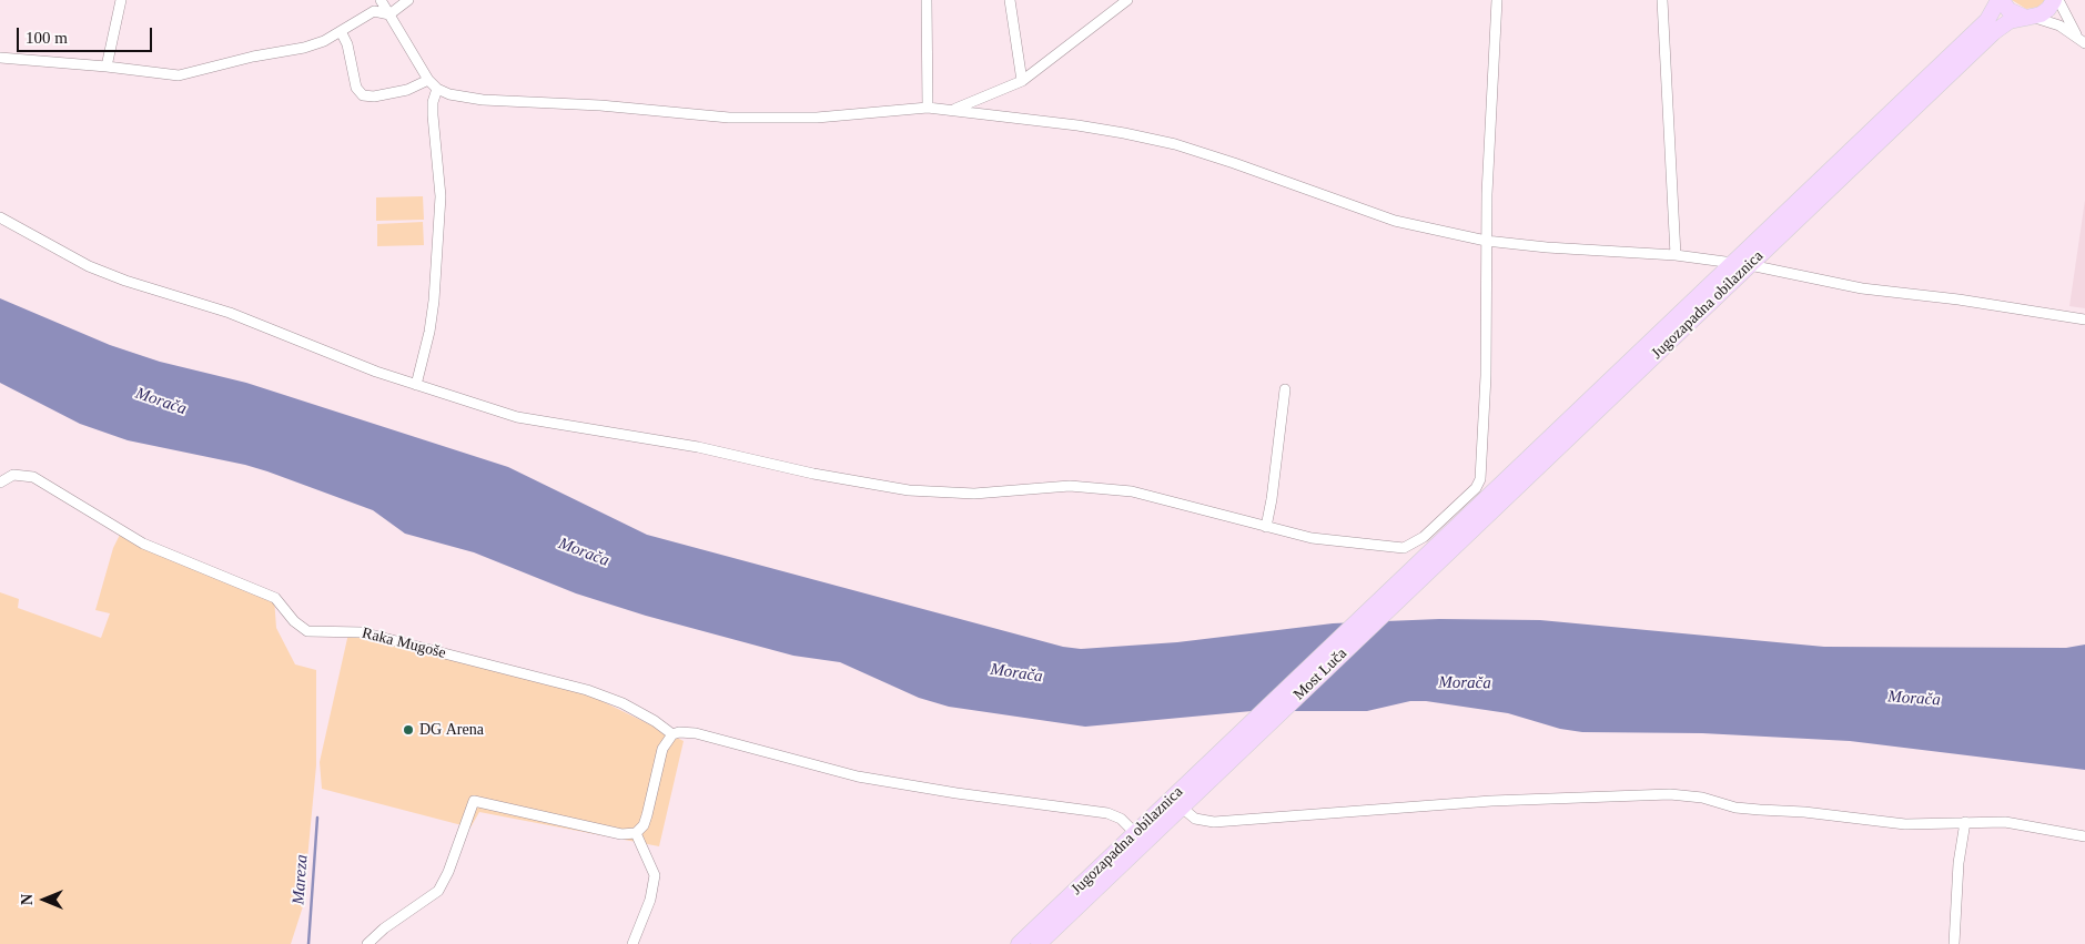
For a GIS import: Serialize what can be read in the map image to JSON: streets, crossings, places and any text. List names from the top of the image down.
{
  "streets": {
    "main road": ["Jugozapadna obilaznica", "Most Luča"],
    "street": ["Raka Mugoše"]
  },
  "crossings": [
    ["Jugozapadna obilaznica", "Most Luča"]
  ],
  "water": ["Morača", "Mareza"],
  "places": ["DG Arena"],
  "scale_bar": "100 m",
  "north": "left"
}
